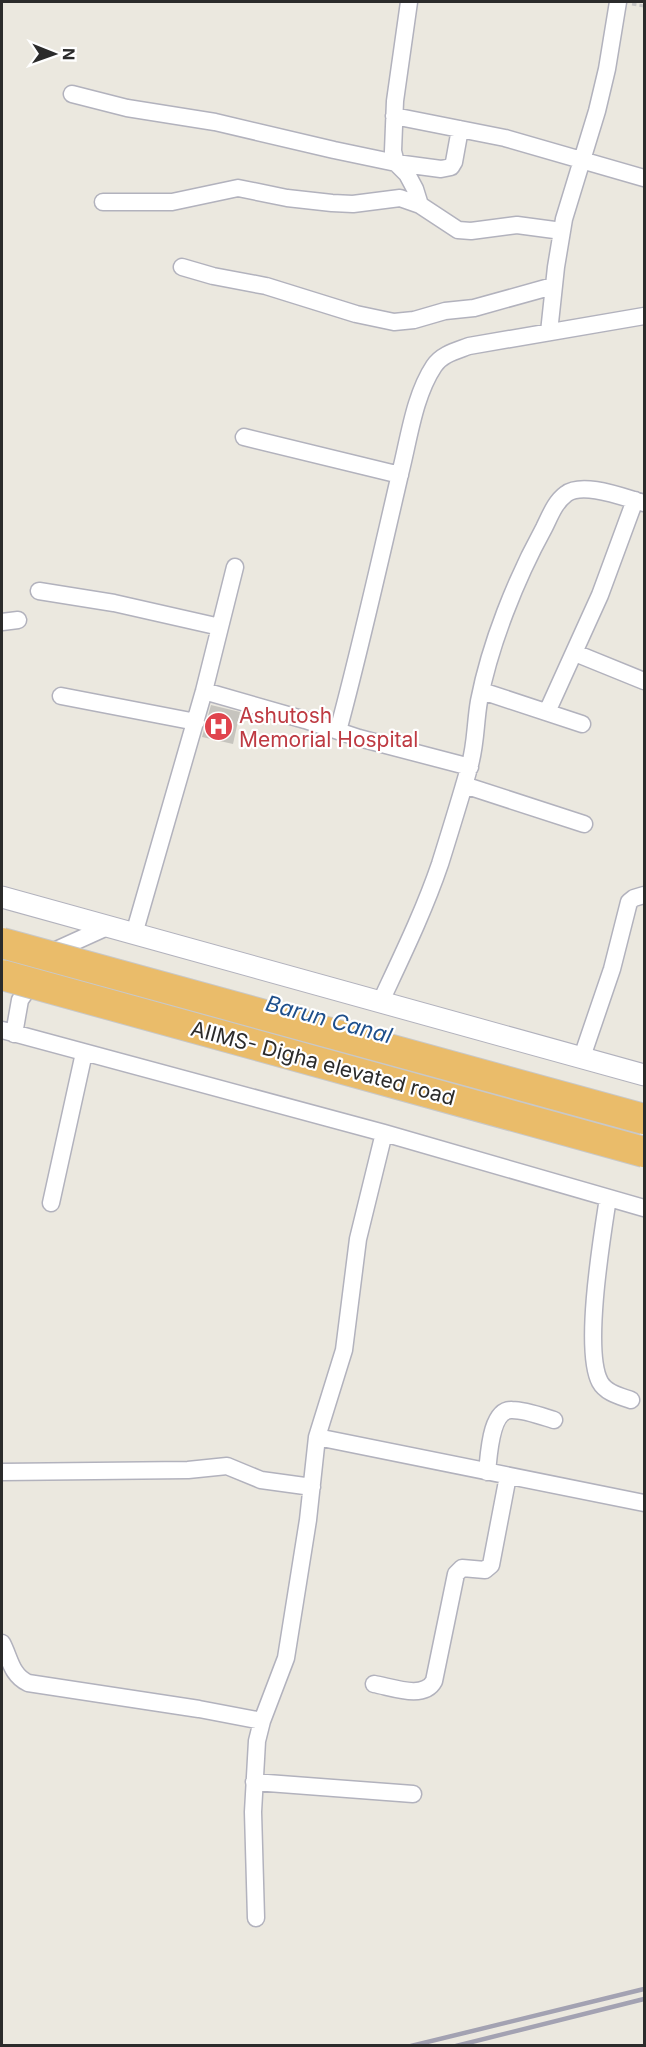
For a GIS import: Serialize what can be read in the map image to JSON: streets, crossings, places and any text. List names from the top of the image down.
{
  "streets": {
    "highway": ["AIIMS- Digha elevated road"]
  },
  "water": ["Barun Canal"],
  "places": {
    "hospital": ["Ashutosh Memorial Hospital"]
  },
  "north": "right"
}
